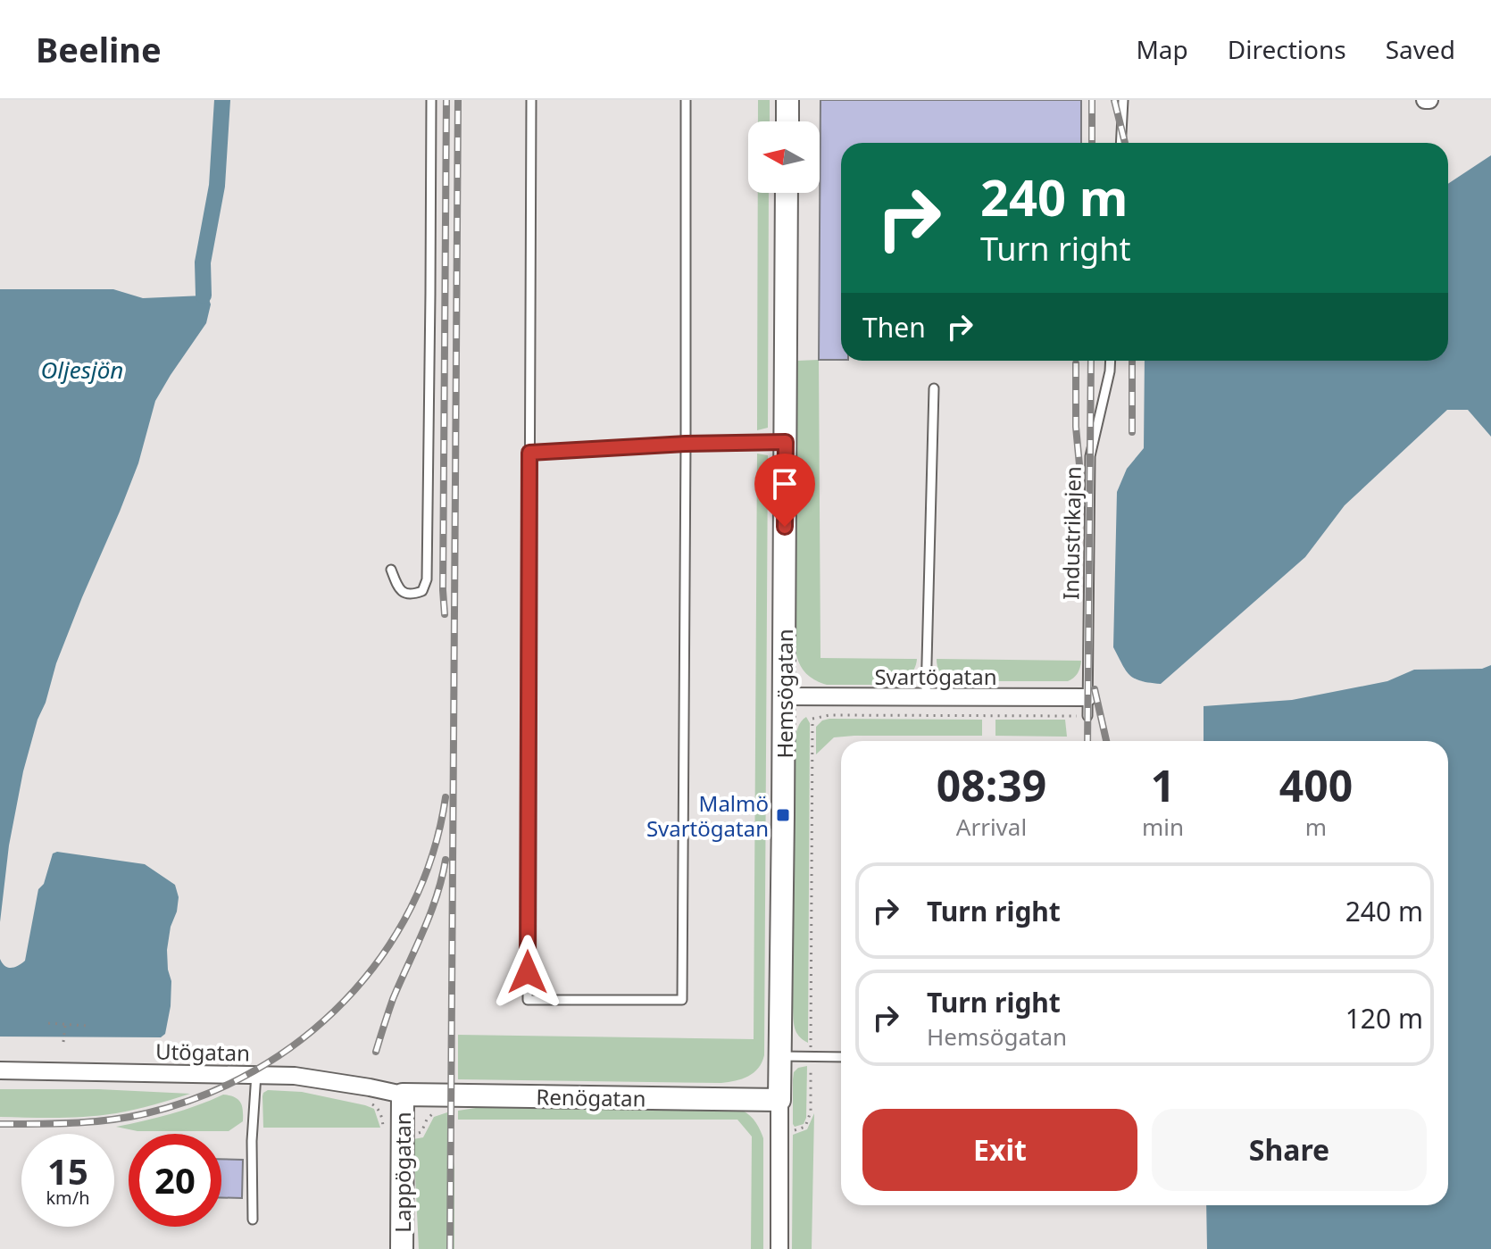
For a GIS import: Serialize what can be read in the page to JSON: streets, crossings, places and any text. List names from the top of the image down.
{
  "streets": {
    "street": [
      "Svartögatan",
      "Hemsögatan",
      "Utögatan",
      "Renögatan",
      "Lappögatan"
    ],
    "lane": ["Industrikajen"]
  },
  "crossings": [
    ["Industrikajen", "Svartögatan"],
    ["Svartögatan", "Hemsögatan"],
    ["Hemsögatan", "Renögatan"],
    ["Utögatan", "Renögatan"],
    ["Utögatan", "Lappögatan"],
    ["Renögatan", "Lappögatan"]
  ],
  "water": ["Oljesjön"],
  "places": {
    "transit": ["Malmö Svartögatan"]
  },
  "north": "left",
  "page": {
    "header": "Beeline",
    "nav": ["Map", "Directions", "Saved"],
    "turn": ["240 m", "Turn right"],
    "then": "Then",
    "eta": [
      "08:39",
      "Arrival",
      "1",
      "min",
      "400",
      "m"
    ],
    "list": [
      {
        "name": "Turn right",
        "value": "240 m"
      },
      {
        "name": "Turn right",
        "note": "Hemsögatan",
        "value": "120 m"
      }
    ],
    "buttons": ["Exit", "Share"],
    "speed": "15 km/h",
    "limit": "20"
  }
}
